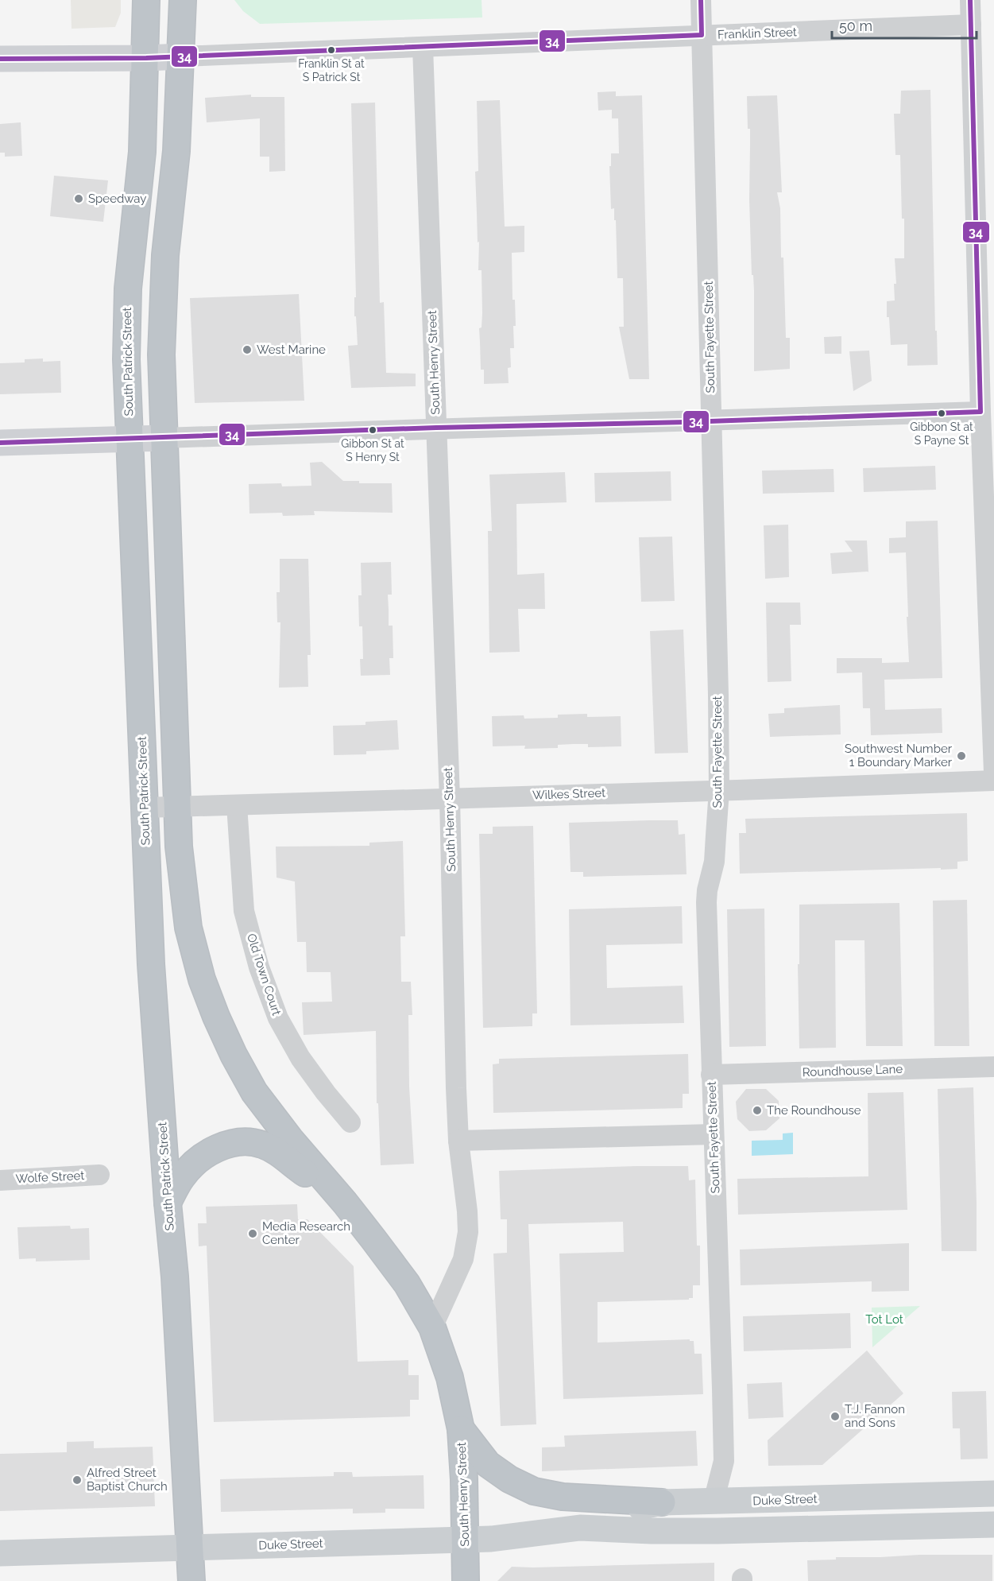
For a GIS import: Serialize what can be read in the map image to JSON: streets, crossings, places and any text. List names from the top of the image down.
{
  "streets": {
    "highway": ["South Patrick Street", "South Henry Street"],
    "main road": ["Franklin Street", "Duke Street"],
    "street": [
      "South Fayette Street",
      "Wilkes Street",
      "Old Town Court",
      "Roundhouse Lane",
      "Wolfe Street"
    ]
  },
  "crossings": [
    ["Franklin Street", "South Fayette Street"],
    ["Franklin Street", "South Patrick Street"],
    ["Franklin Street", "South Henry Street"],
    ["South Fayette Street", "Wilkes Street"],
    ["South Fayette Street", "Roundhouse Lane"],
    ["South Fayette Street", "Duke Street"],
    ["South Patrick Street", "Wilkes Street"],
    ["South Patrick Street", "Duke Street"],
    ["South Henry Street", "Wilkes Street"],
    ["South Henry Street", "Duke Street"],
    ["Wilkes Street", "Old Town Court"]
  ],
  "parks": ["Tot Lot"],
  "places": [
    "Franklin St at S Patrick St",
    "Speedway",
    "West Marine",
    "Gibbon St at S Payne St",
    "Gibbon St at S Henry St",
    "Southwest Number 1 Boundary Marker",
    "The Roundhouse",
    "Media Research Center",
    "T.J. Fannon and Sons",
    "Alfred Street Baptist Church"
  ],
  "lines": ["transit line 34"],
  "scale_bar": "50 m"
}
